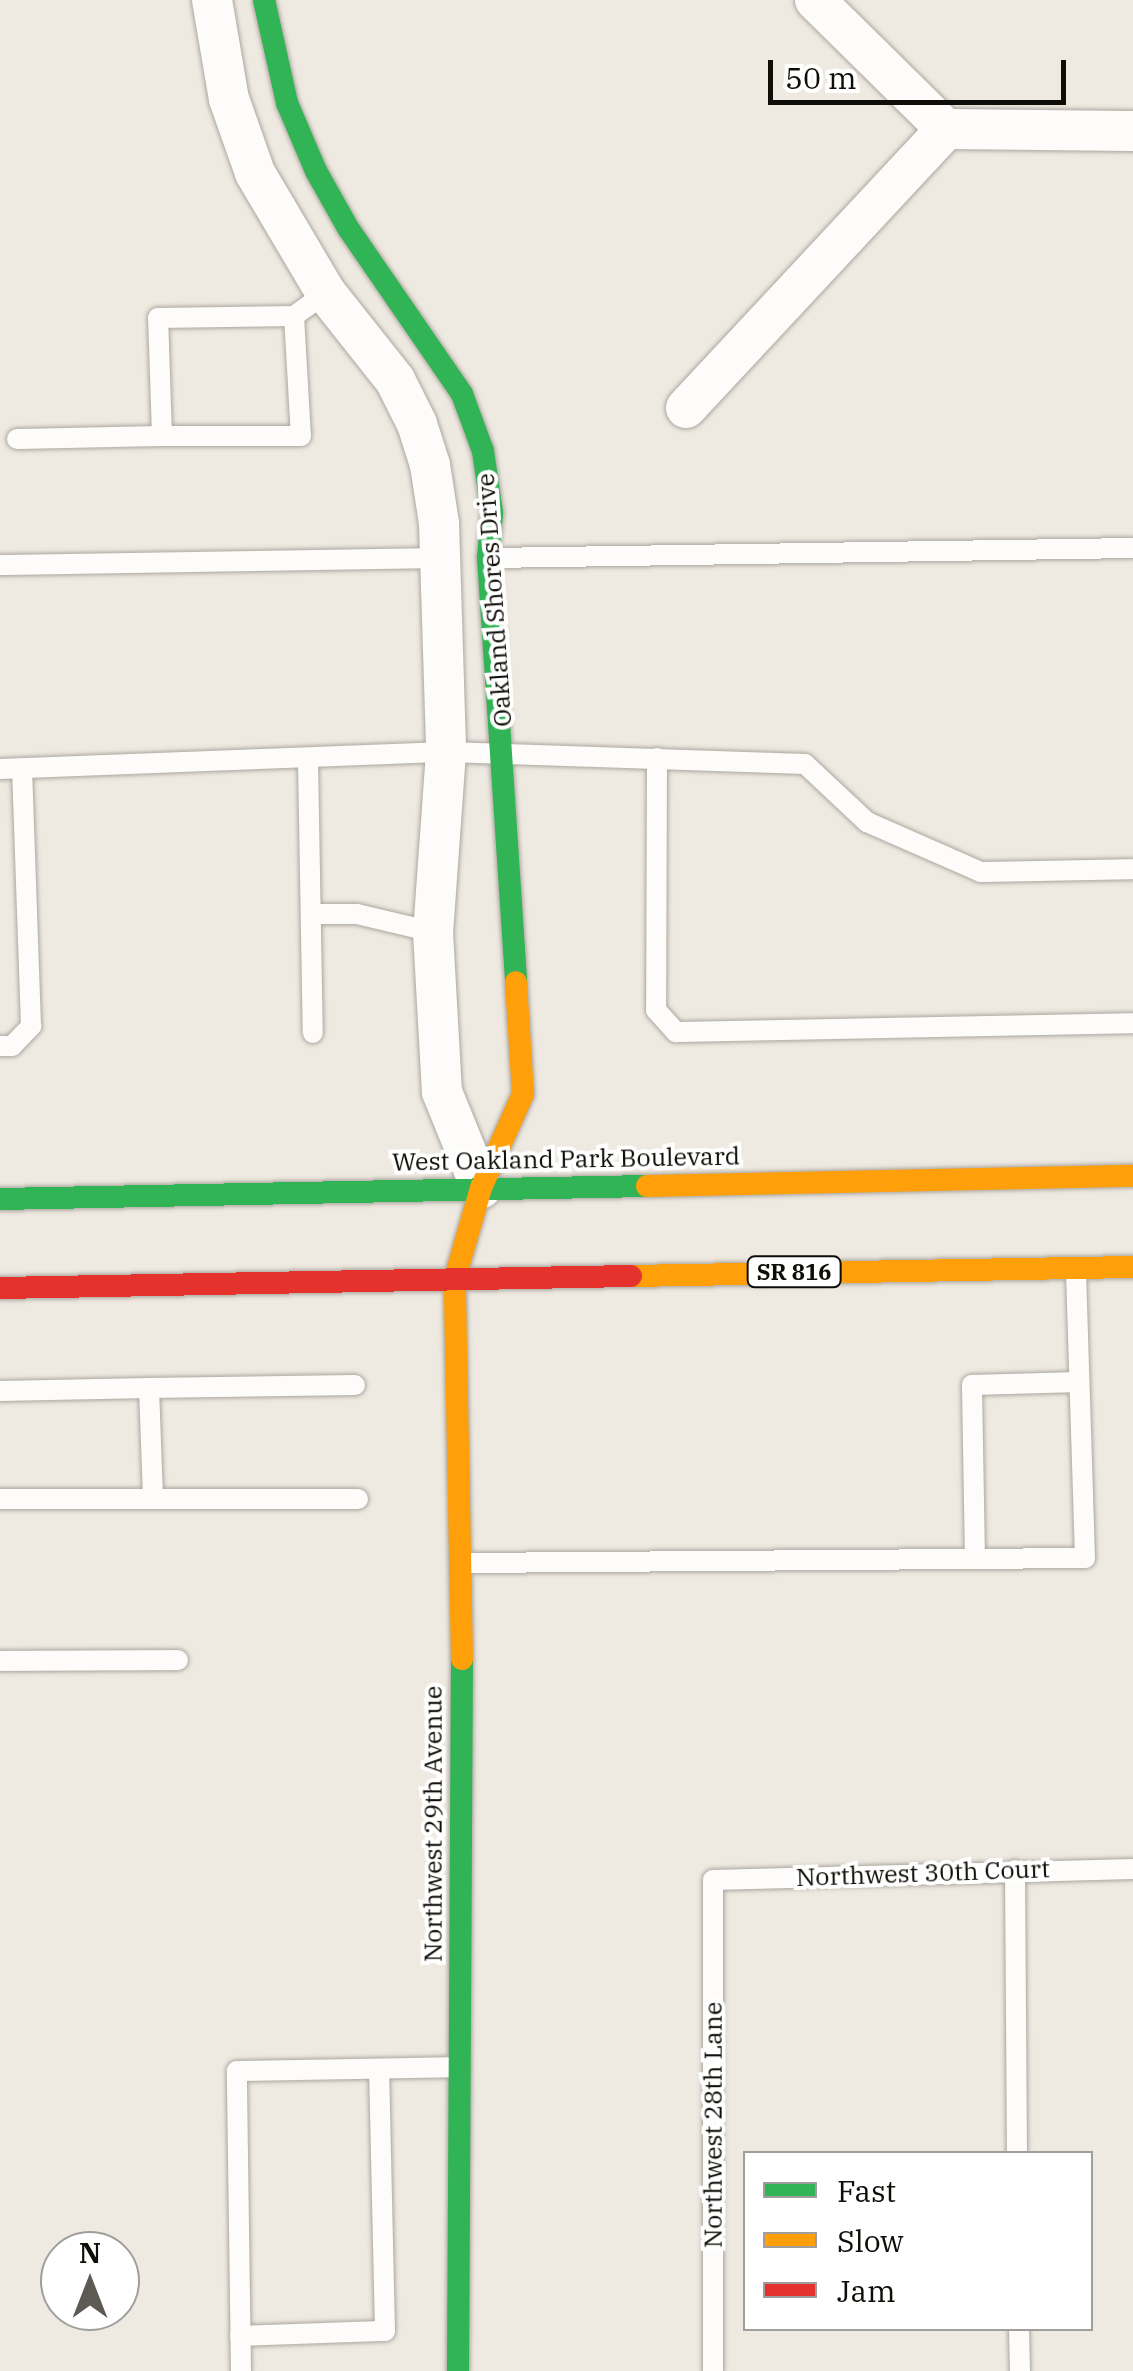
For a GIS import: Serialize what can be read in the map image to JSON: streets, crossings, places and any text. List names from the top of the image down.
{
  "streets": {
    "street": [
      "Oakland Shores Drive",
      "West Oakland Park Boulevard",
      "SR 816",
      "Northwest 29th Avenue"
    ],
    "lane": ["Northwest 30th Court", "Northwest 28th Lane"]
  },
  "crossings": [
    ["Oakland Shores Drive", "West Oakland Park Boulevard"],
    ["Oakland Shores Drive", "SR 816"],
    ["Oakland Shores Drive", "Northwest 29th Avenue"],
    ["SR 816", "Northwest 29th Avenue"],
    ["Northwest 30th Court", "Northwest 28th Lane"]
  ],
  "legend": ["Fast", "Slow", "Jam"],
  "scale_bar": "50 m",
  "north": "top"
}
